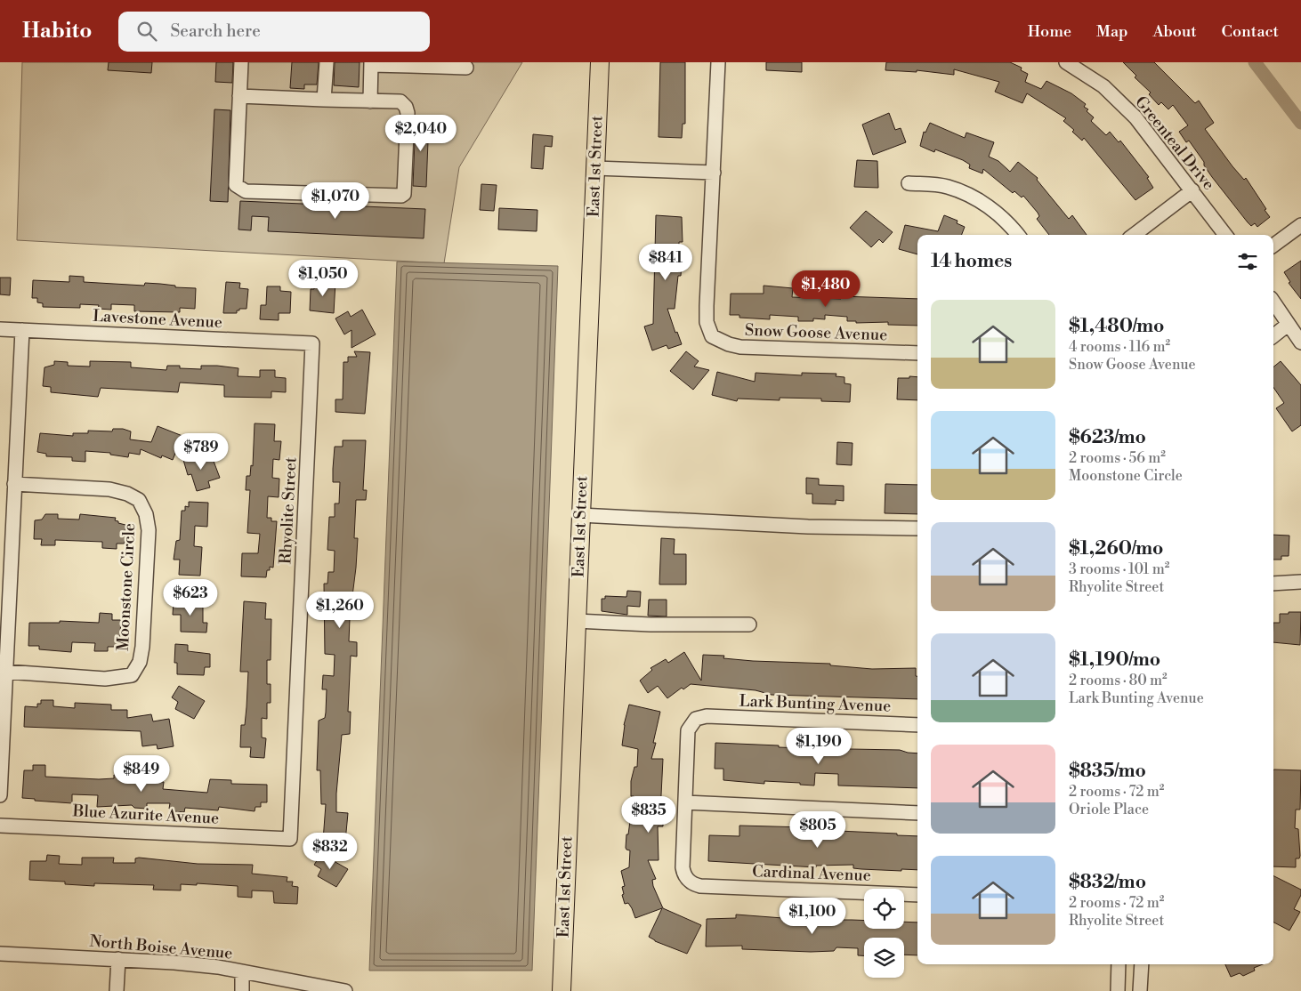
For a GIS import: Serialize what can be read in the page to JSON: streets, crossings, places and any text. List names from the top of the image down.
{
  "streets": {
    "main road": ["East 1st Street"],
    "street": [
      "Greenteal Drive",
      "Lavestone Avenue",
      "Snow Goose Avenue",
      "Rhyolite Street",
      "Moonstone Circle",
      "Lark Bunting Avenue",
      "Blue Azurite Avenue",
      "Cardinal Avenue",
      "North Boise Avenue"
    ]
  },
  "crossings": [
    ["Lavestone Avenue", "Rhyolite Street"],
    ["Rhyolite Street", "Blue Azurite Avenue"],
    ["Lark Bunting Avenue", "Cardinal Avenue"]
  ],
  "page": {
    "header": "Habito",
    "search": "Search here",
    "nav": [
      "Home",
      "Map",
      "About",
      "Contact"
    ],
    "price": [
      "$2,040",
      "$1,070",
      "$841",
      "$1,050",
      "$1,480",
      "$789",
      "$623",
      "$1,260",
      "$1,190",
      "$849",
      "$835",
      "$805",
      "$832",
      "$1,100"
    ],
    "heading": "14 homes",
    "list": [
      {
        "name": "$1,480/mo",
        "note": "4 rooms · 116 m² · Snow Goose Avenue"
      },
      {
        "name": "$623/mo",
        "note": "2 rooms · 56 m² · Moonstone Circle"
      },
      {
        "name": "$1,260/mo",
        "note": "3 rooms · 101 m² · Rhyolite Street"
      },
      {
        "name": "$1,190/mo",
        "note": "2 rooms · 80 m² · Lark Bunting Avenue"
      },
      {
        "name": "$835/mo",
        "note": "2 rooms · 72 m² · Oriole Place"
      },
      {
        "name": "$832/mo",
        "note": "2 rooms · 72 m² · Rhyolite Street"
      }
    ]
  }
}
